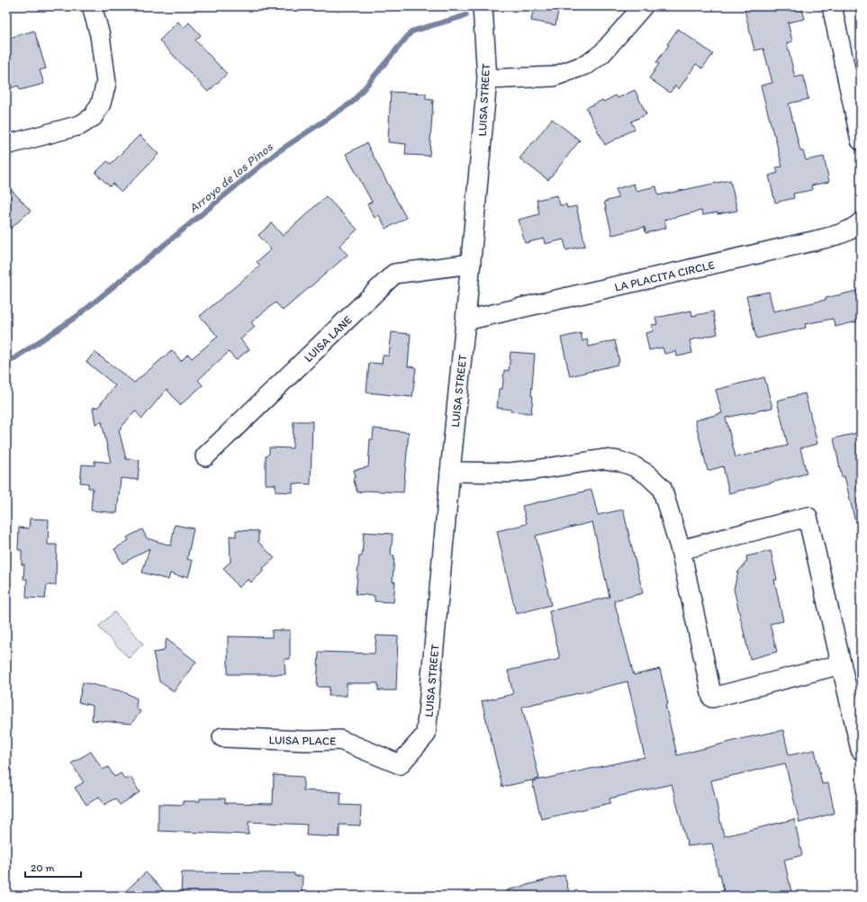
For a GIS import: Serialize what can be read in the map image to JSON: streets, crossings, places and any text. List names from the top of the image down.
{
  "streets": {
    "street": [
      "LUISA STREET",
      "LA PLACITA CIRCLE",
      "LUISA LANE",
      "LUISA PLACE"
    ]
  },
  "crossings": [
    ["LUISA STREET", "LA PLACITA CIRCLE"],
    ["LUISA STREET", "LUISA LANE"],
    ["LUISA STREET", "LUISA PLACE"]
  ],
  "water": ["Arroyo de los Pinos"],
  "scale_bar": "20 m"
}
